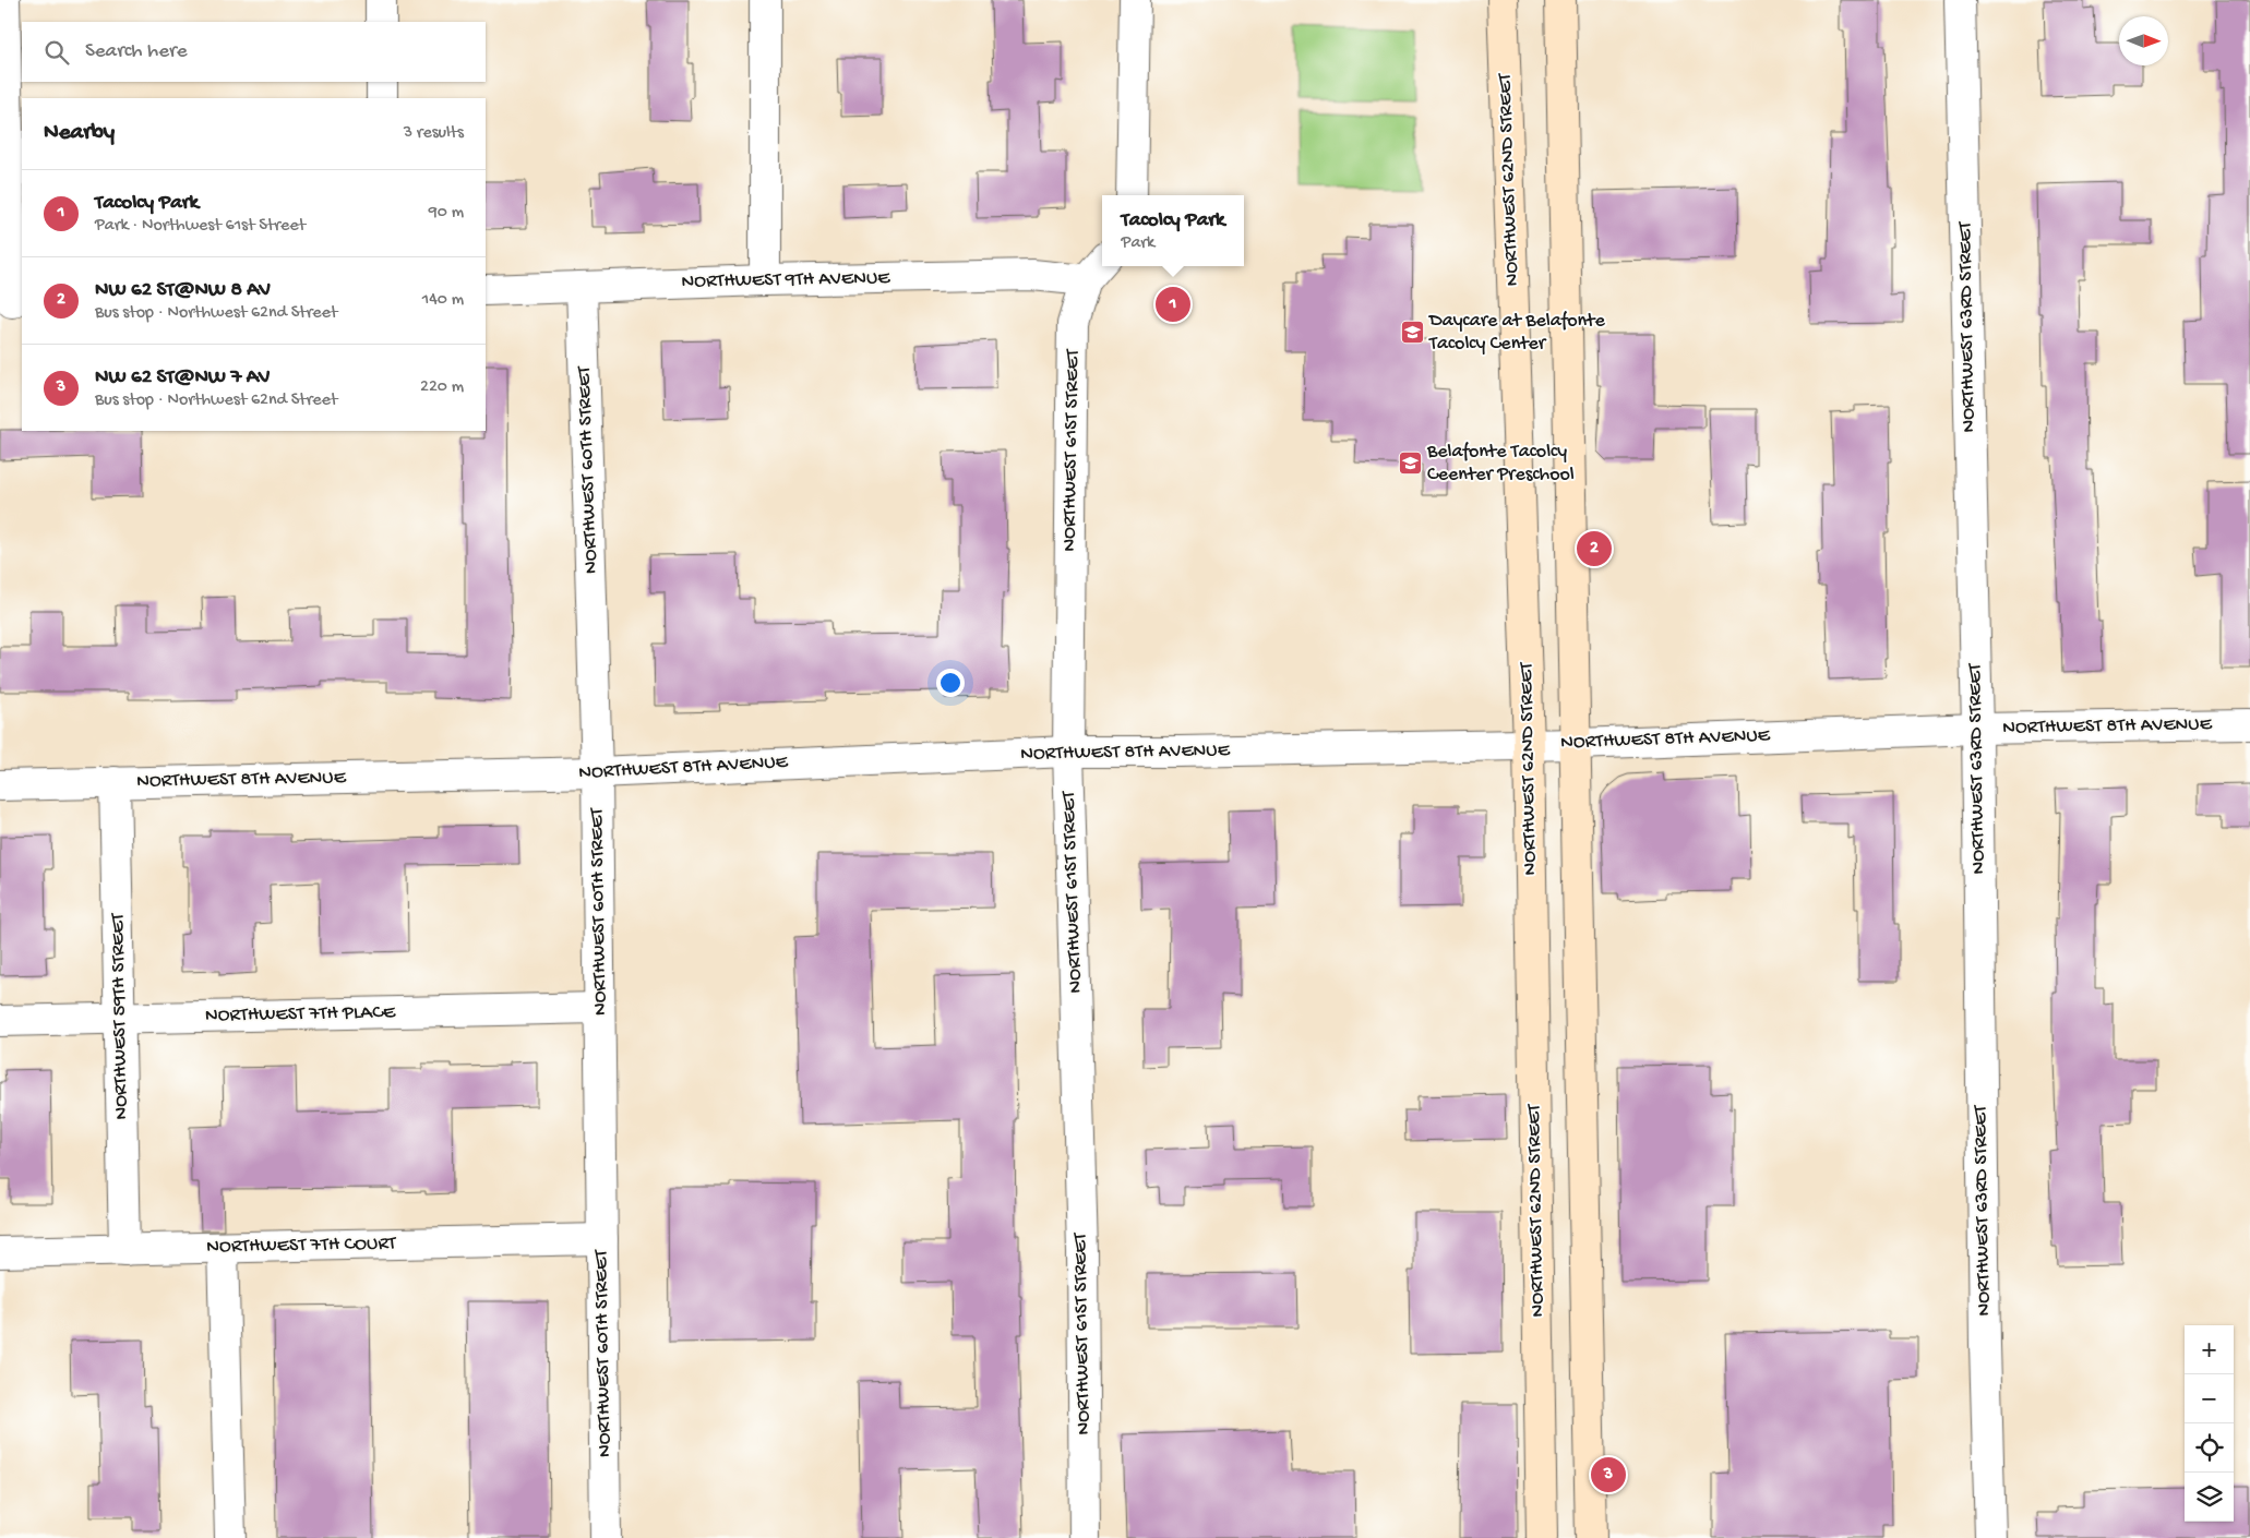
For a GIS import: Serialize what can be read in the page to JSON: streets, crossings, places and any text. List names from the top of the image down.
{
  "streets": {
    "main road": ["NORTHWEST 62ND STREET"],
    "street": [
      "NORTHWEST 9TH AVENUE",
      "NORTHWEST 63RD STREET",
      "NORTHWEST 61ST STREET",
      "NORTHWEST 60TH STREET",
      "NORTHWEST 8TH AVENUE",
      "NORTHWEST 7TH PLACE",
      "NORTHWEST 59TH STREET",
      "NORTHWEST 7TH COURT"
    ]
  },
  "crossings": [
    ["NORTHWEST 62ND STREET", "NORTHWEST 8TH AVENUE"],
    ["NORTHWEST 9TH AVENUE", "NORTHWEST 61ST STREET"],
    ["NORTHWEST 9TH AVENUE", "NORTHWEST 60TH STREET"],
    ["NORTHWEST 63RD STREET", "NORTHWEST 8TH AVENUE"],
    ["NORTHWEST 61ST STREET", "NORTHWEST 8TH AVENUE"],
    ["NORTHWEST 60TH STREET", "NORTHWEST 8TH AVENUE"],
    ["NORTHWEST 60TH STREET", "NORTHWEST 7TH PLACE"],
    ["NORTHWEST 60TH STREET", "NORTHWEST 7TH COURT"],
    ["NORTHWEST 8TH AVENUE", "NORTHWEST 59TH STREET"],
    ["NORTHWEST 7TH PLACE", "NORTHWEST 59TH STREET"],
    ["NORTHWEST 59TH STREET", "NORTHWEST 7TH COURT"]
  ],
  "places": {
    "school or university": ["Daycare at Belafonte Tacolcy Center", "Belafonte Tacolcy Ceenter Preschool"]
  },
  "north": "right",
  "page": {
    "search": "Search here",
    "heading": ["Nearby", "3 results"],
    "list": [
      {
        "mark": "1",
        "name": "Tacolcy Park",
        "note": "Park · Northwest 61st Street",
        "value": "90 m"
      },
      {
        "mark": "2",
        "name": "NW 62 ST@NW 8 AV",
        "note": "Bus stop · Northwest 62nd Street",
        "value": "140 m"
      },
      {
        "mark": "3",
        "name": "NW 62 ST@NW 7 AV",
        "note": "Bus stop · Northwest 62nd Street",
        "value": "220 m"
      }
    ],
    "popup": ["Tacolcy Park", "Park"],
    "pins": ["1", "2", "3"],
    "map_buttons": ["+", "−"]
  }
}
